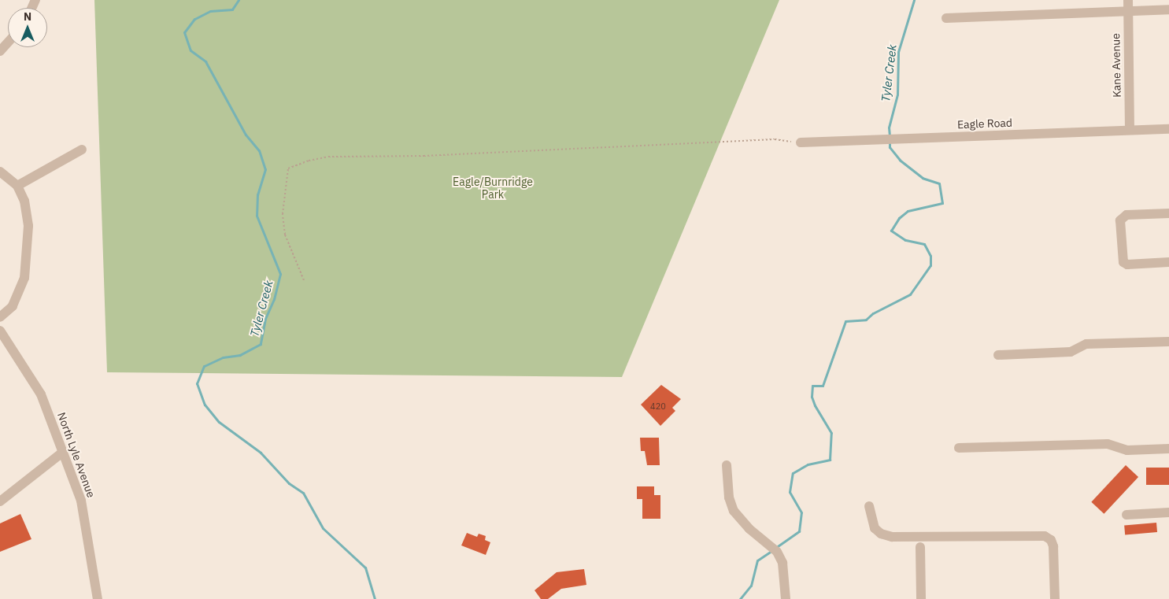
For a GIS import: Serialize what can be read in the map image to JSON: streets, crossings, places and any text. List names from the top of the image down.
{
  "streets": {
    "street": ["Kane Avenue", "Eagle Road", "North Lyle Avenue"]
  },
  "crossings": [
    ["Kane Avenue", "Eagle Road"]
  ],
  "water": ["Tyler Creek"],
  "parks": ["Eagle/Burnridge Park"],
  "house_numbers": ["420"],
  "north": "top"
}
